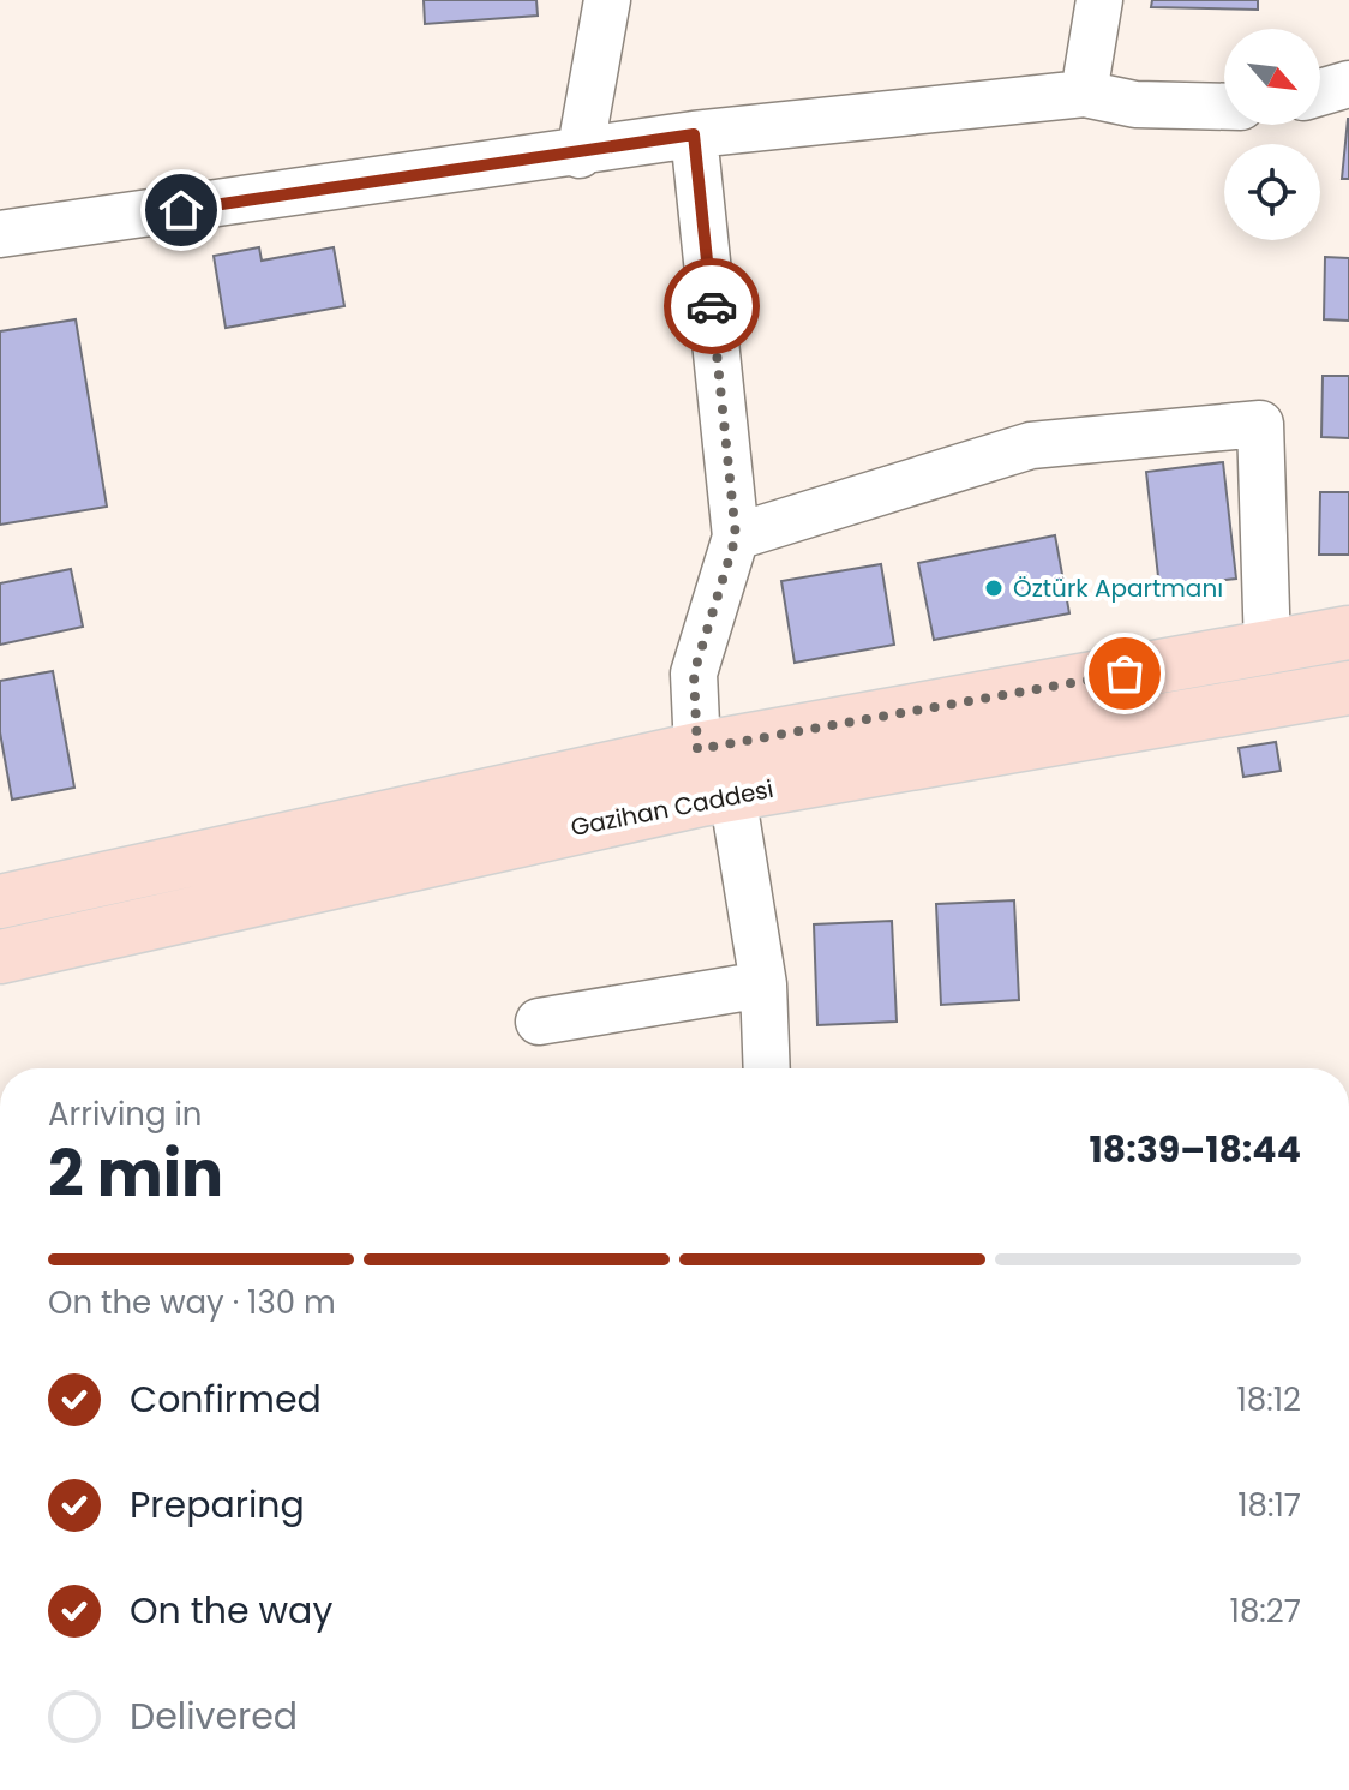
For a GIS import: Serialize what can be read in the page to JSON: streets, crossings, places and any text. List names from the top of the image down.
{
  "streets": {
    "main road": ["Gazihan Caddesi"]
  },
  "places": ["Öztürk Apartmanı"],
  "north": "bottom right",
  "page": {
    "heading": ["2 min", "Arriving in", "18:39–18:44"],
    "bar": "On the way · 130 m",
    "list": [
      ["Confirmed", "18:12"],
      ["Preparing", "18:17"],
      ["On the way", "18:27"],
      "Delivered"
    ]
  }
}
